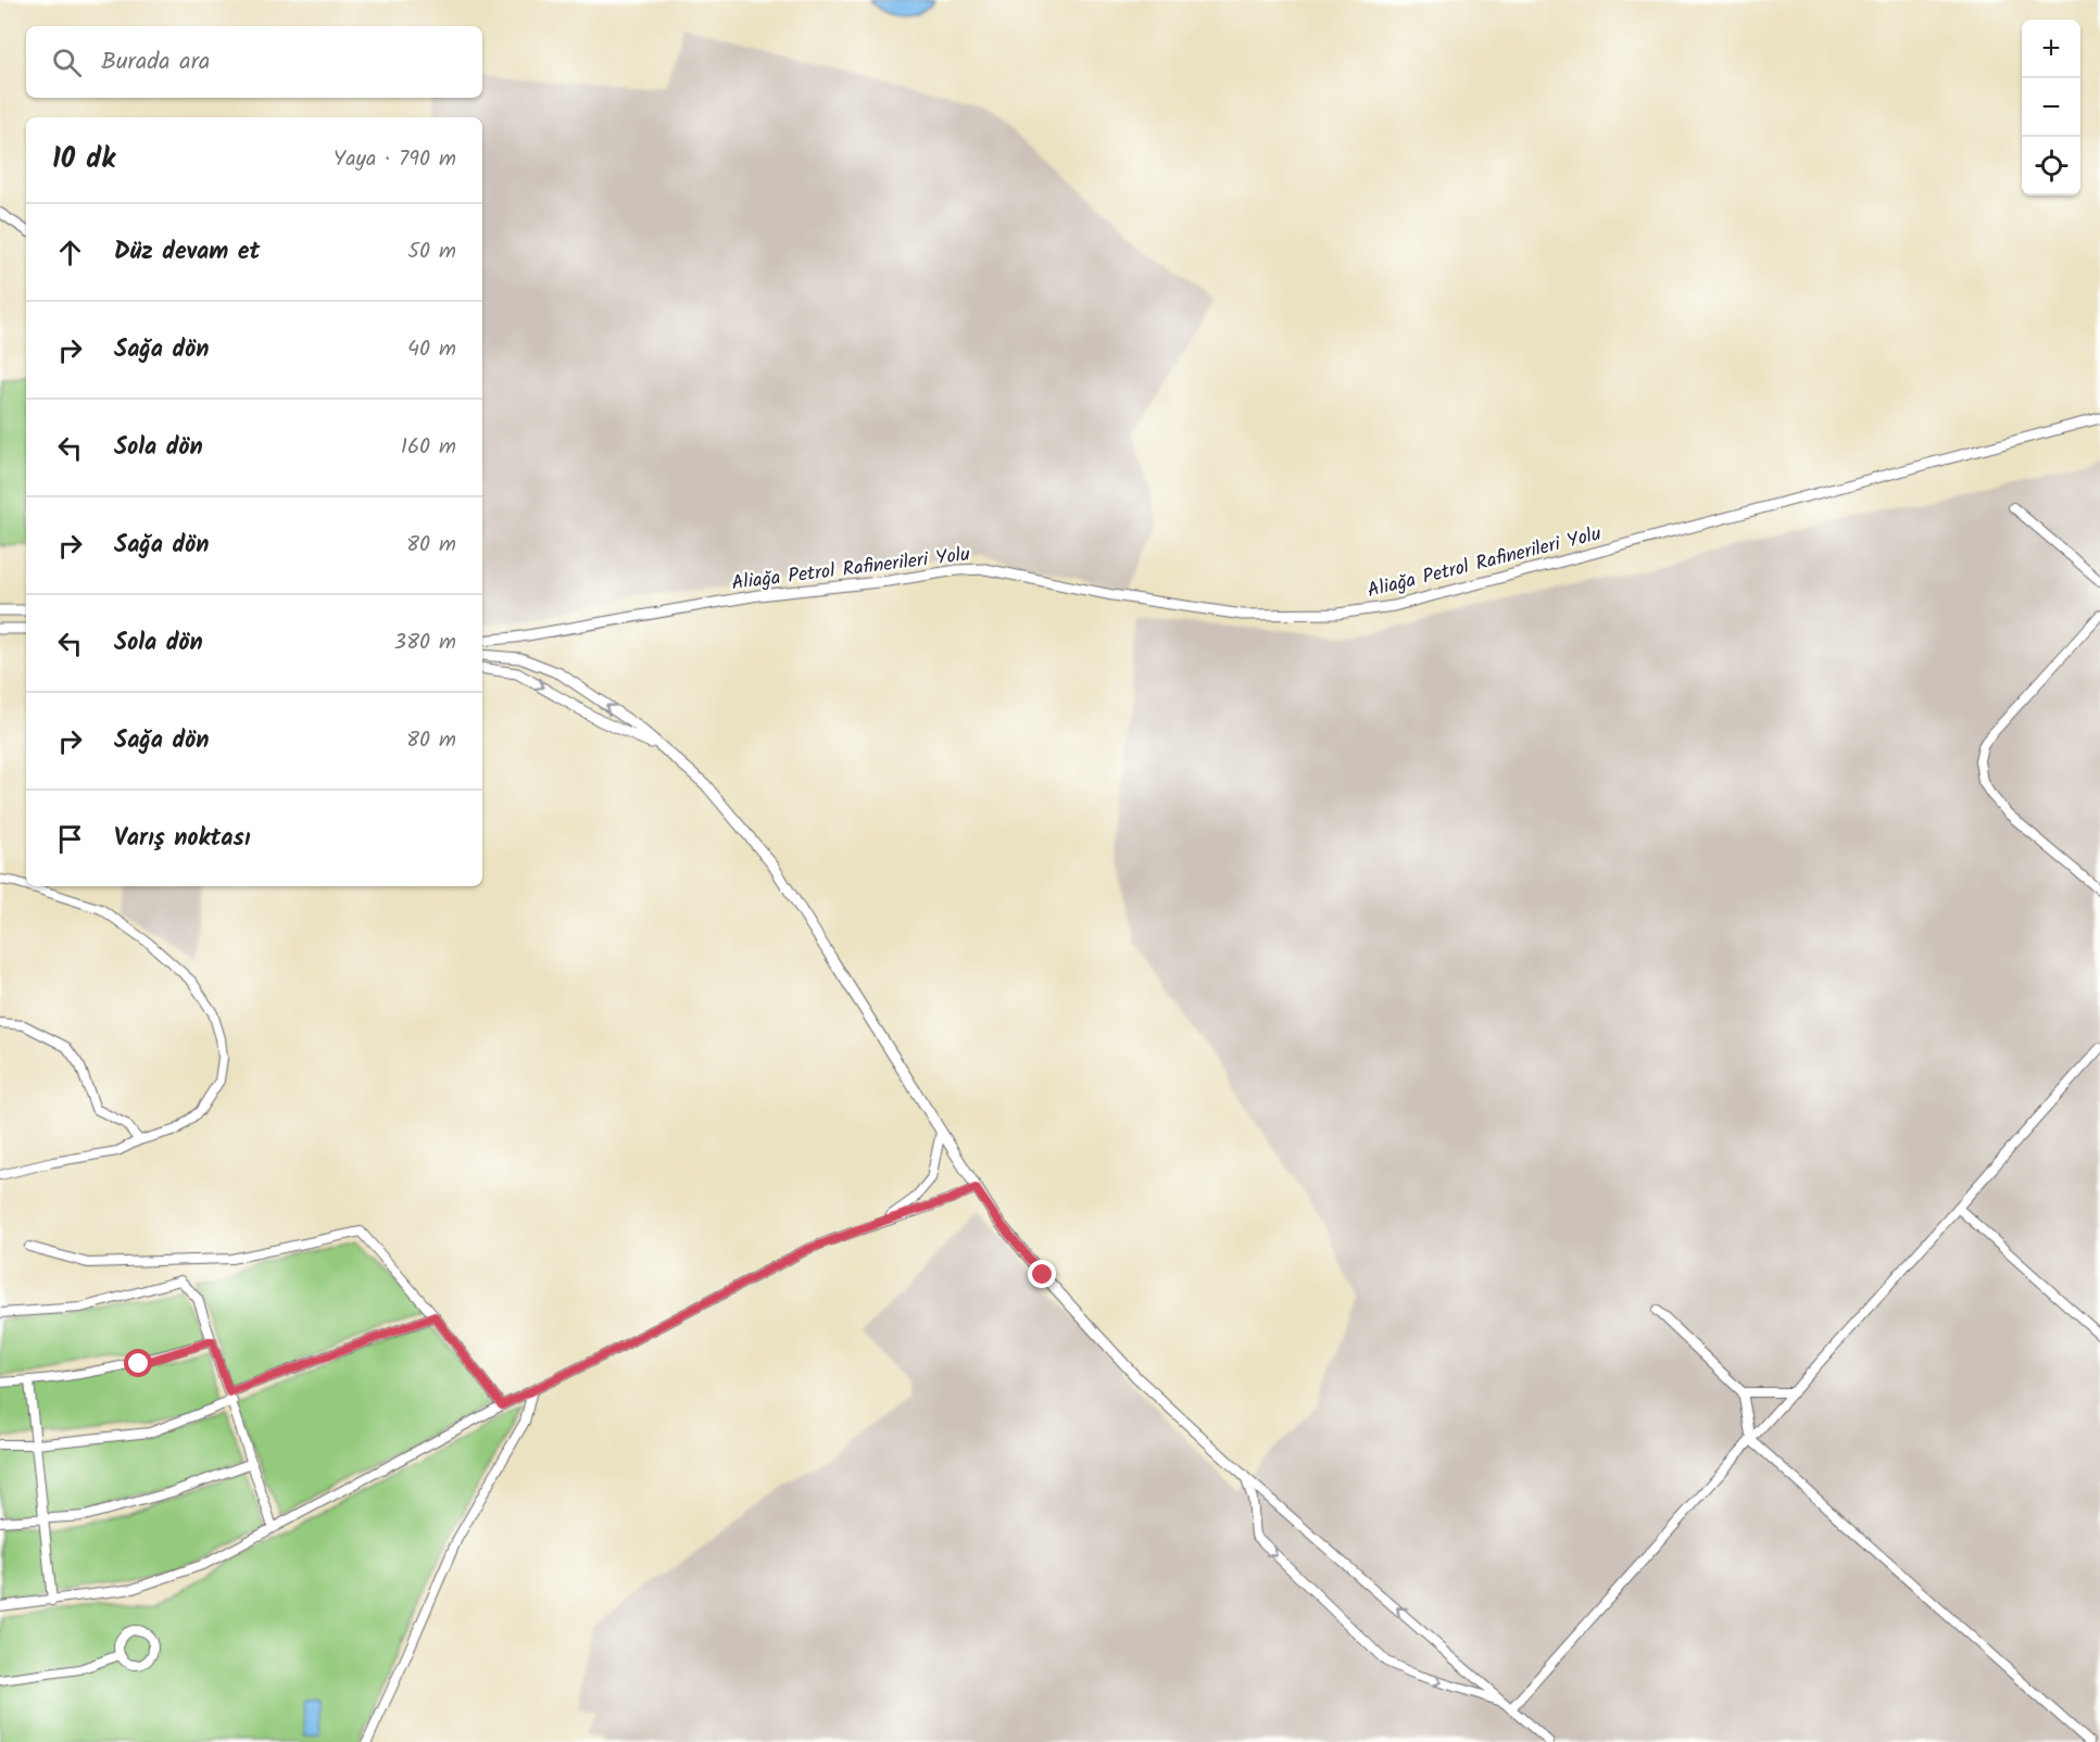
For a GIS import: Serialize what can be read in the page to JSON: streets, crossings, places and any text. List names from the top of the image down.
{
  "streets": {
    "street": ["Aliağa Petrol Rafinerileri Yolu"]
  },
  "page": {
    "map_buttons": ["+", "−"],
    "search": "Burada ara",
    "heading": ["10 dk", "Yaya · 790 m"],
    "list": [
      ["Düz devam et", "50 m"],
      ["Sağa dön", "40 m"],
      ["Sola dön", "160 m"],
      ["Sağa dön", "80 m"],
      ["Sola dön", "380 m"],
      ["Sağa dön", "80 m"],
      "Varış noktası"
    ]
  }
}
